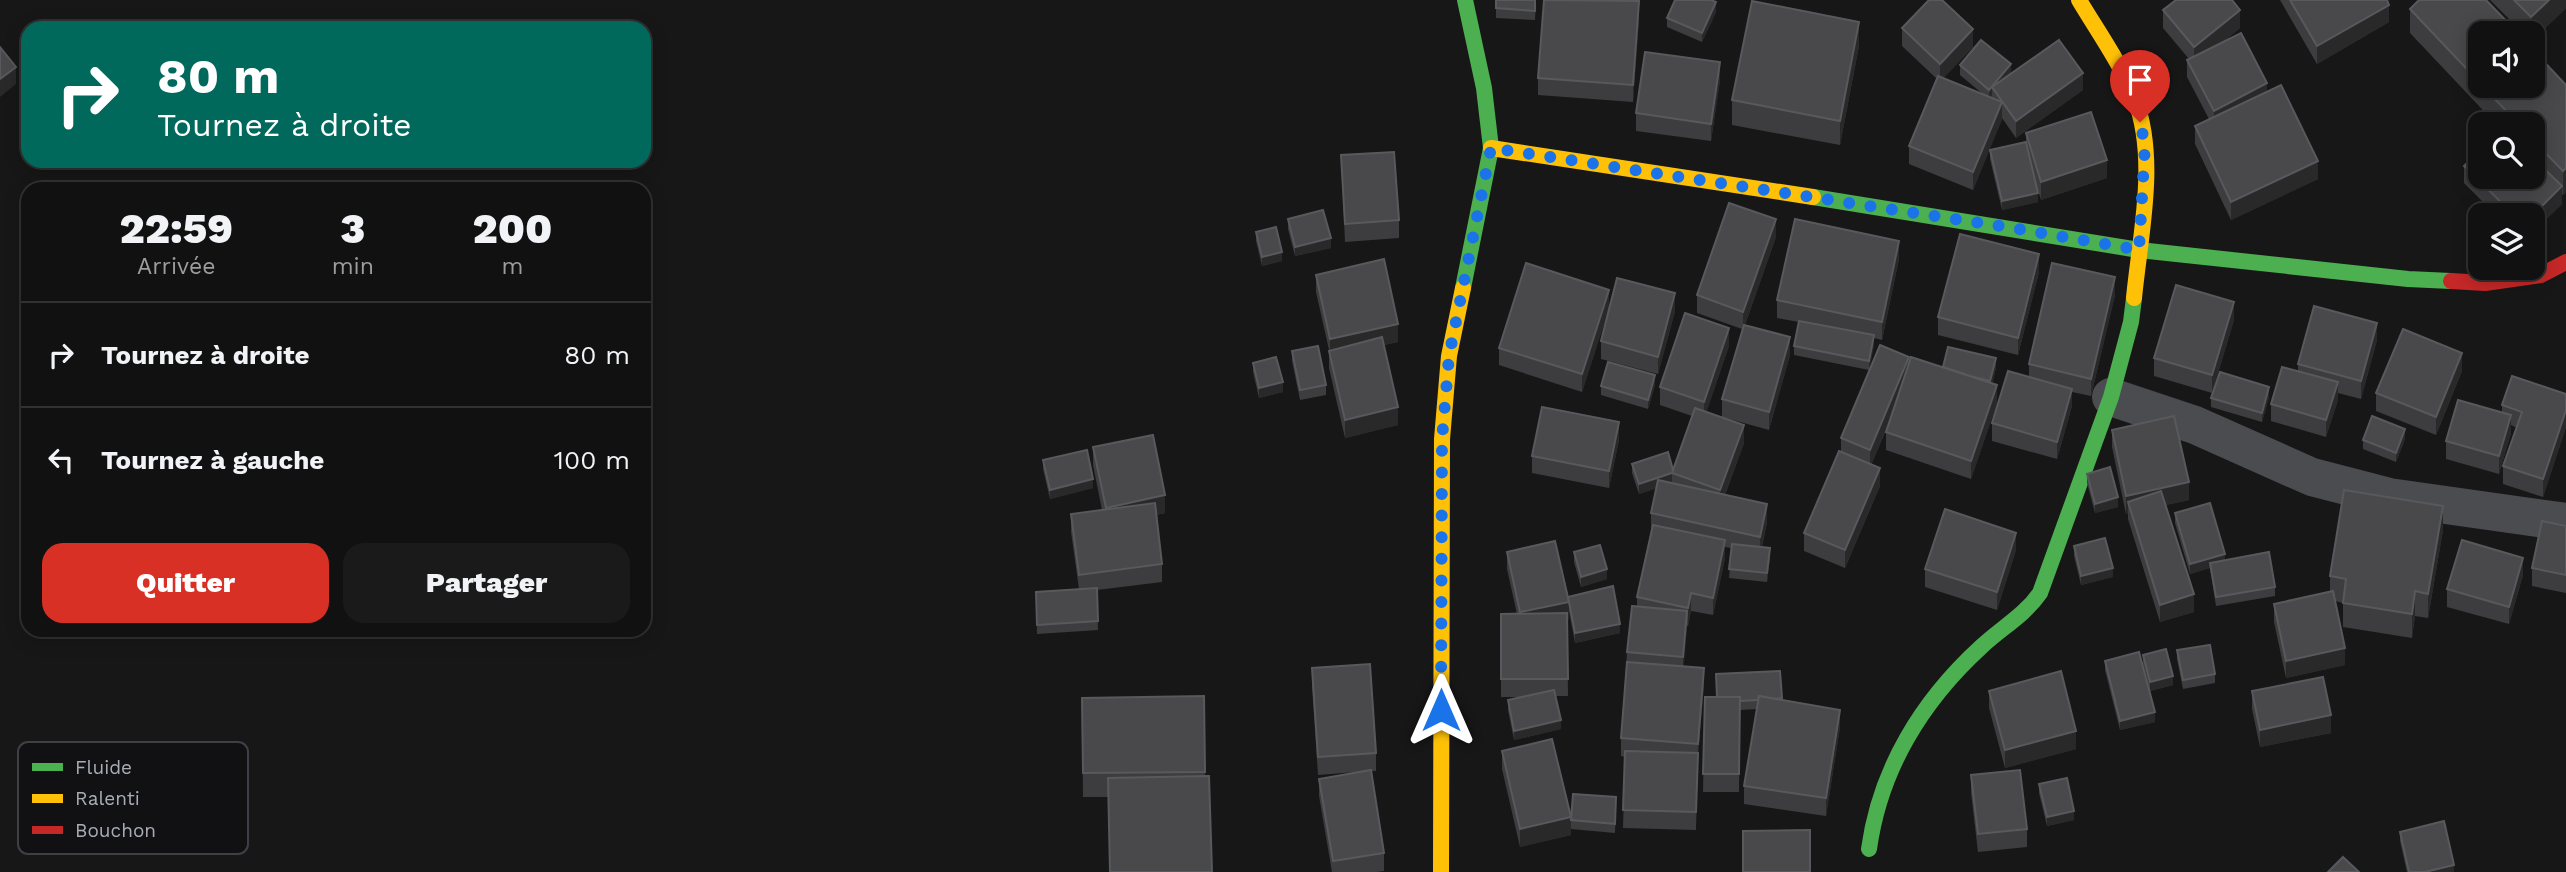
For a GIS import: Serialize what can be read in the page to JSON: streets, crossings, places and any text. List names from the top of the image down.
{
  "legend": ["Fluide", "Ralenti", "Bouchon"],
  "page": {
    "turn": ["80 m", "Tournez à droite"],
    "eta": [
      "22:59",
      "Arrivée",
      "3",
      "min",
      "200",
      "m"
    ],
    "list": [
      {
        "name": "Tournez à droite",
        "value": "80 m"
      },
      {
        "name": "Tournez à gauche",
        "value": "100 m"
      }
    ],
    "buttons": ["Quitter", "Partager"]
  }
}
